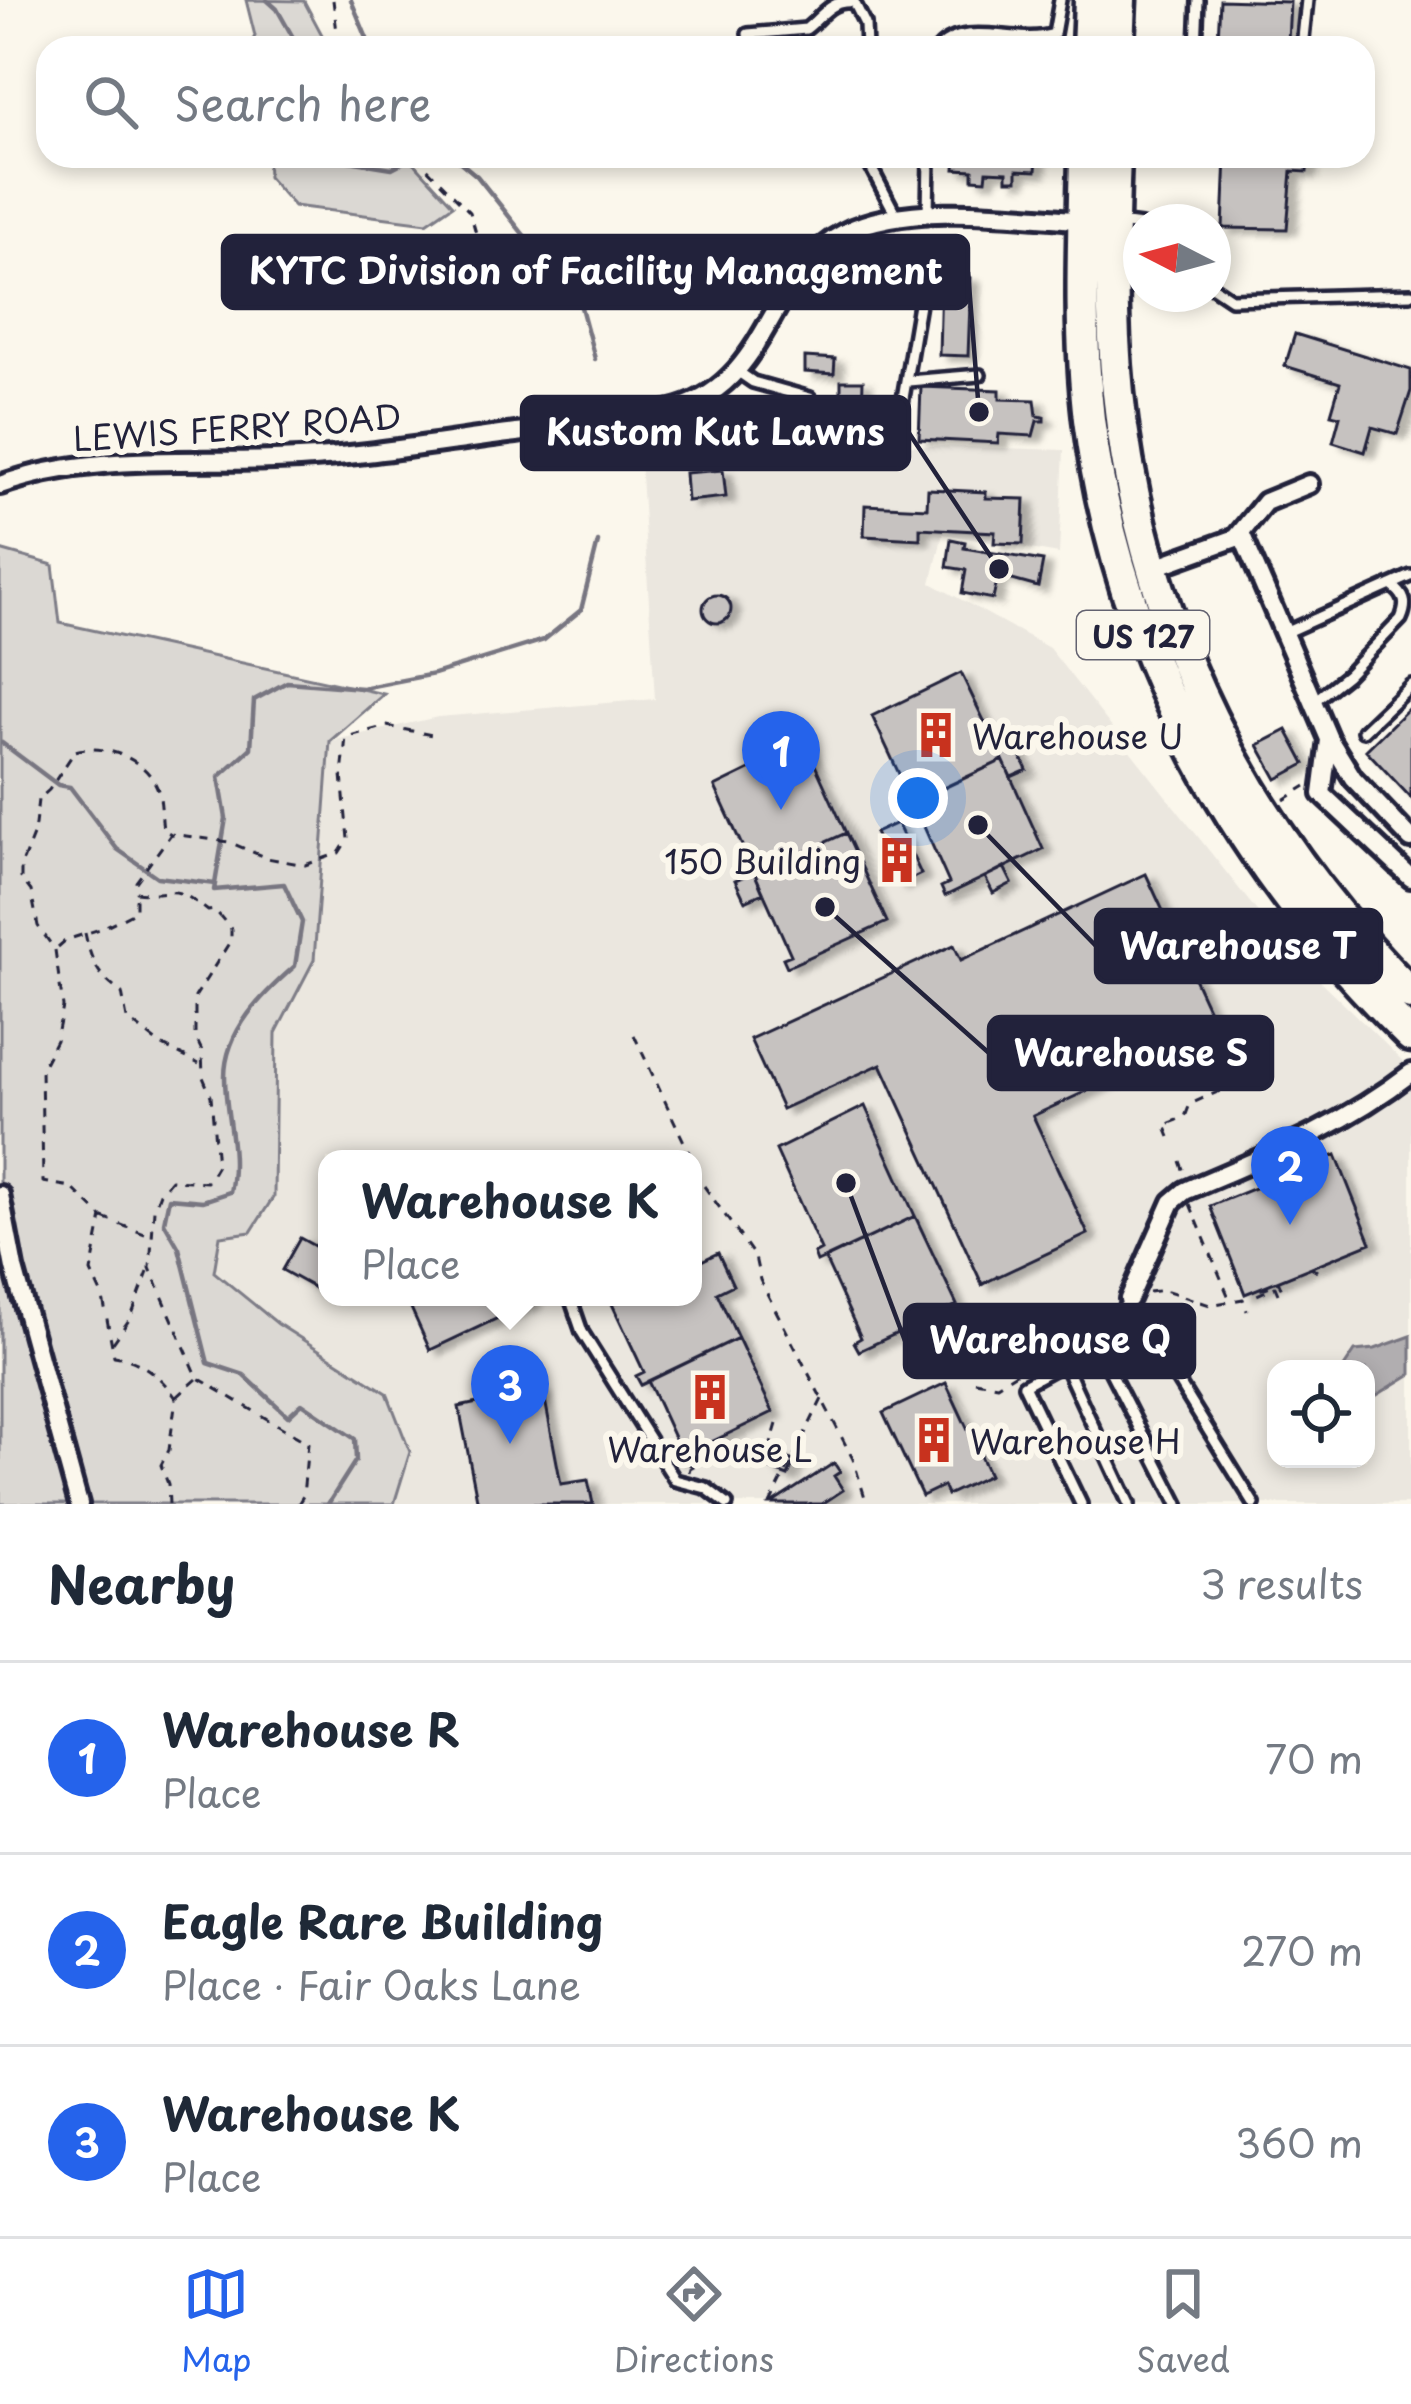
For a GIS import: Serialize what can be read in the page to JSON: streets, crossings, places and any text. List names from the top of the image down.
{
  "streets": {
    "highway": ["US 127"],
    "street": ["LEWIS FERRY ROAD"]
  },
  "crossings": [
    ["LEWIS FERRY ROAD", "US 127"]
  ],
  "places": {
    "other": [
      "KYTC Division of Facility Management",
      "Kustom Kut Lawns",
      "Warehouse T",
      "Warehouse S",
      "Warehouse Q"
    ],
    "building": [
      "Warehouse U",
      "150 Building",
      "Warehouse L",
      "Warehouse H"
    ]
  },
  "north": "left",
  "page": {
    "search": "Search here",
    "pins": ["1", "2", "3"],
    "popup": ["Warehouse K", "Place"],
    "heading": ["Nearby", "3 results"],
    "list": [
      {
        "mark": "1",
        "name": "Warehouse R",
        "note": "Place",
        "value": "70 m"
      },
      {
        "mark": "2",
        "name": "Eagle Rare Building",
        "note": "Place · Fair Oaks Lane",
        "value": "270 m"
      },
      {
        "mark": "3",
        "name": "Warehouse K",
        "note": "Place",
        "value": "360 m"
      }
    ],
    "nav": ["Map", "Directions", "Saved"]
  }
}
